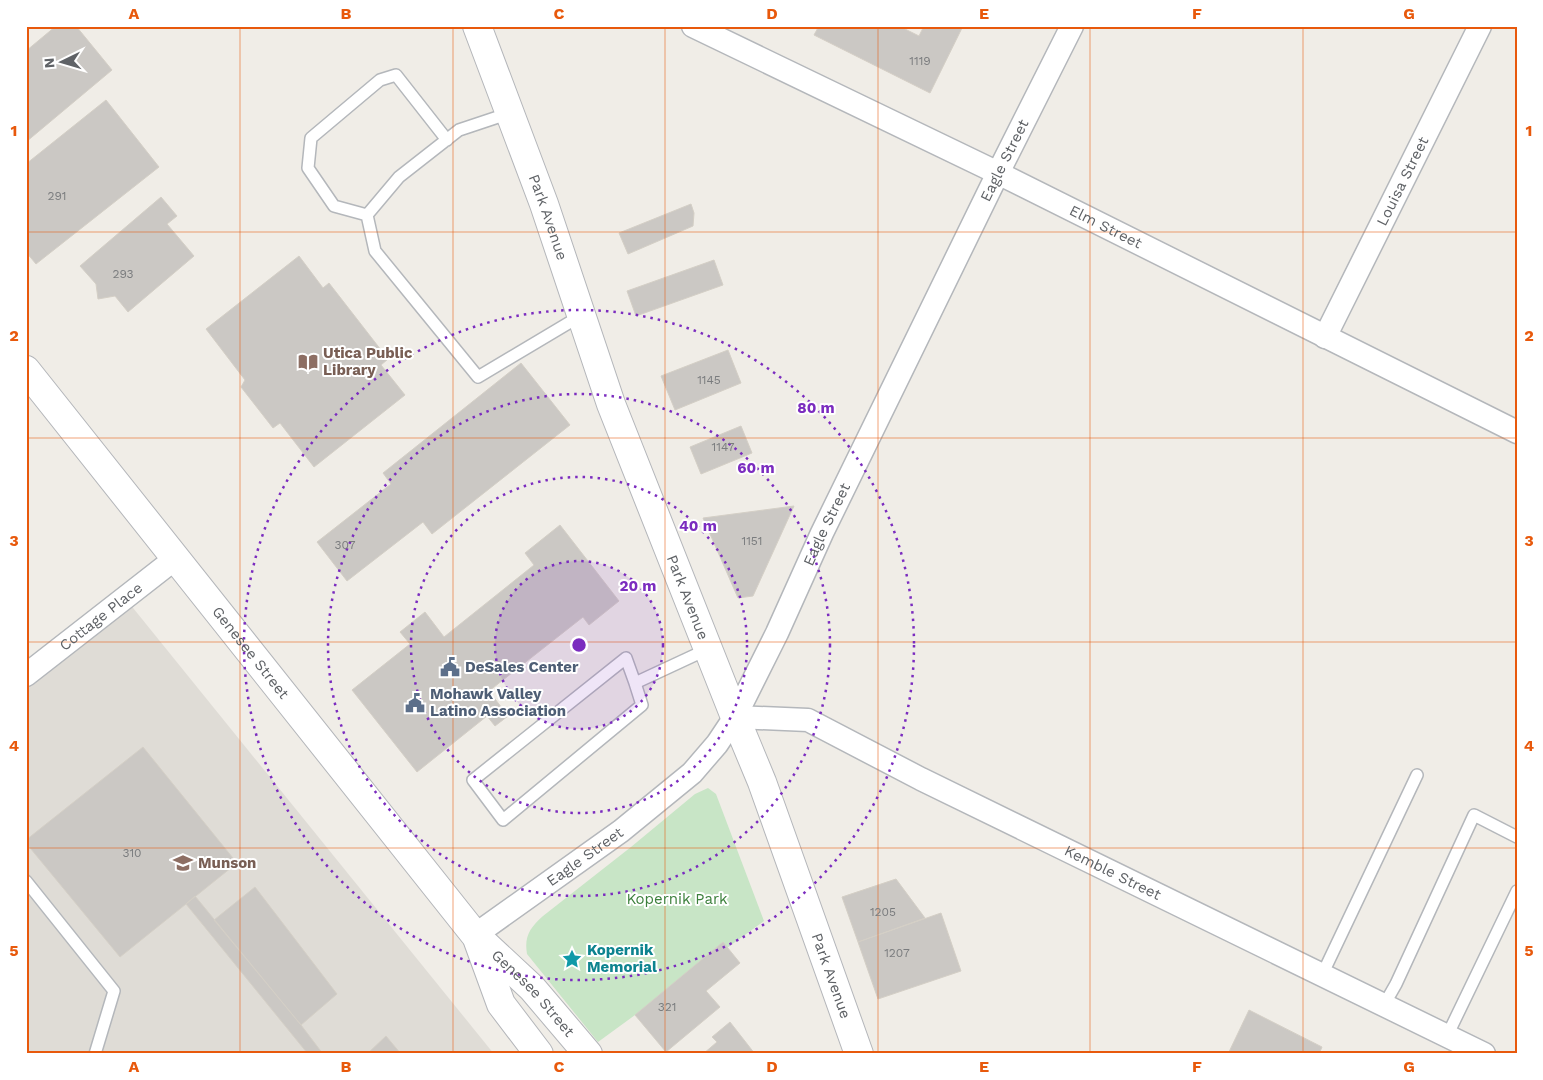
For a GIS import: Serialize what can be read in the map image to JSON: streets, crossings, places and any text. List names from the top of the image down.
{
  "streets": {
    "street": [
      "Eagle Street",
      "Louisa Street",
      "Park Avenue",
      "Elm Street",
      "Cottage Place",
      "Genesee Street",
      "Kemble Street"
    ]
  },
  "crossings": [
    ["Eagle Street", "Park Avenue"],
    ["Eagle Street", "Elm Street"],
    ["Eagle Street", "Genesee Street"],
    ["Eagle Street", "Kemble Street"],
    ["Louisa Street", "Elm Street"],
    ["Park Avenue", "Kemble Street"],
    ["Cottage Place", "Genesee Street"]
  ],
  "parks": ["Kopernik Park"],
  "places": {
    "library": ["Utica Public Library"],
    "public building": ["DeSales Center", "Mohawk Valley Latino Association"],
    "school or university": ["Munson"],
    "place": ["Kopernik Memorial"]
  },
  "house_numbers": [
    "1119",
    "291",
    "293",
    "1145",
    "1147",
    "1151",
    "307",
    "310",
    "1205",
    "1207",
    "321"
  ],
  "north": "left",
  "grid": {
    "columns": [
      "A",
      "B",
      "C",
      "D",
      "E",
      "F",
      "G"
    ],
    "rows": [
      "1",
      "2",
      "3",
      "4",
      "5"
    ]
  },
  "rings": [
    "80 m",
    "60 m",
    "40 m",
    "20 m"
  ]
}
